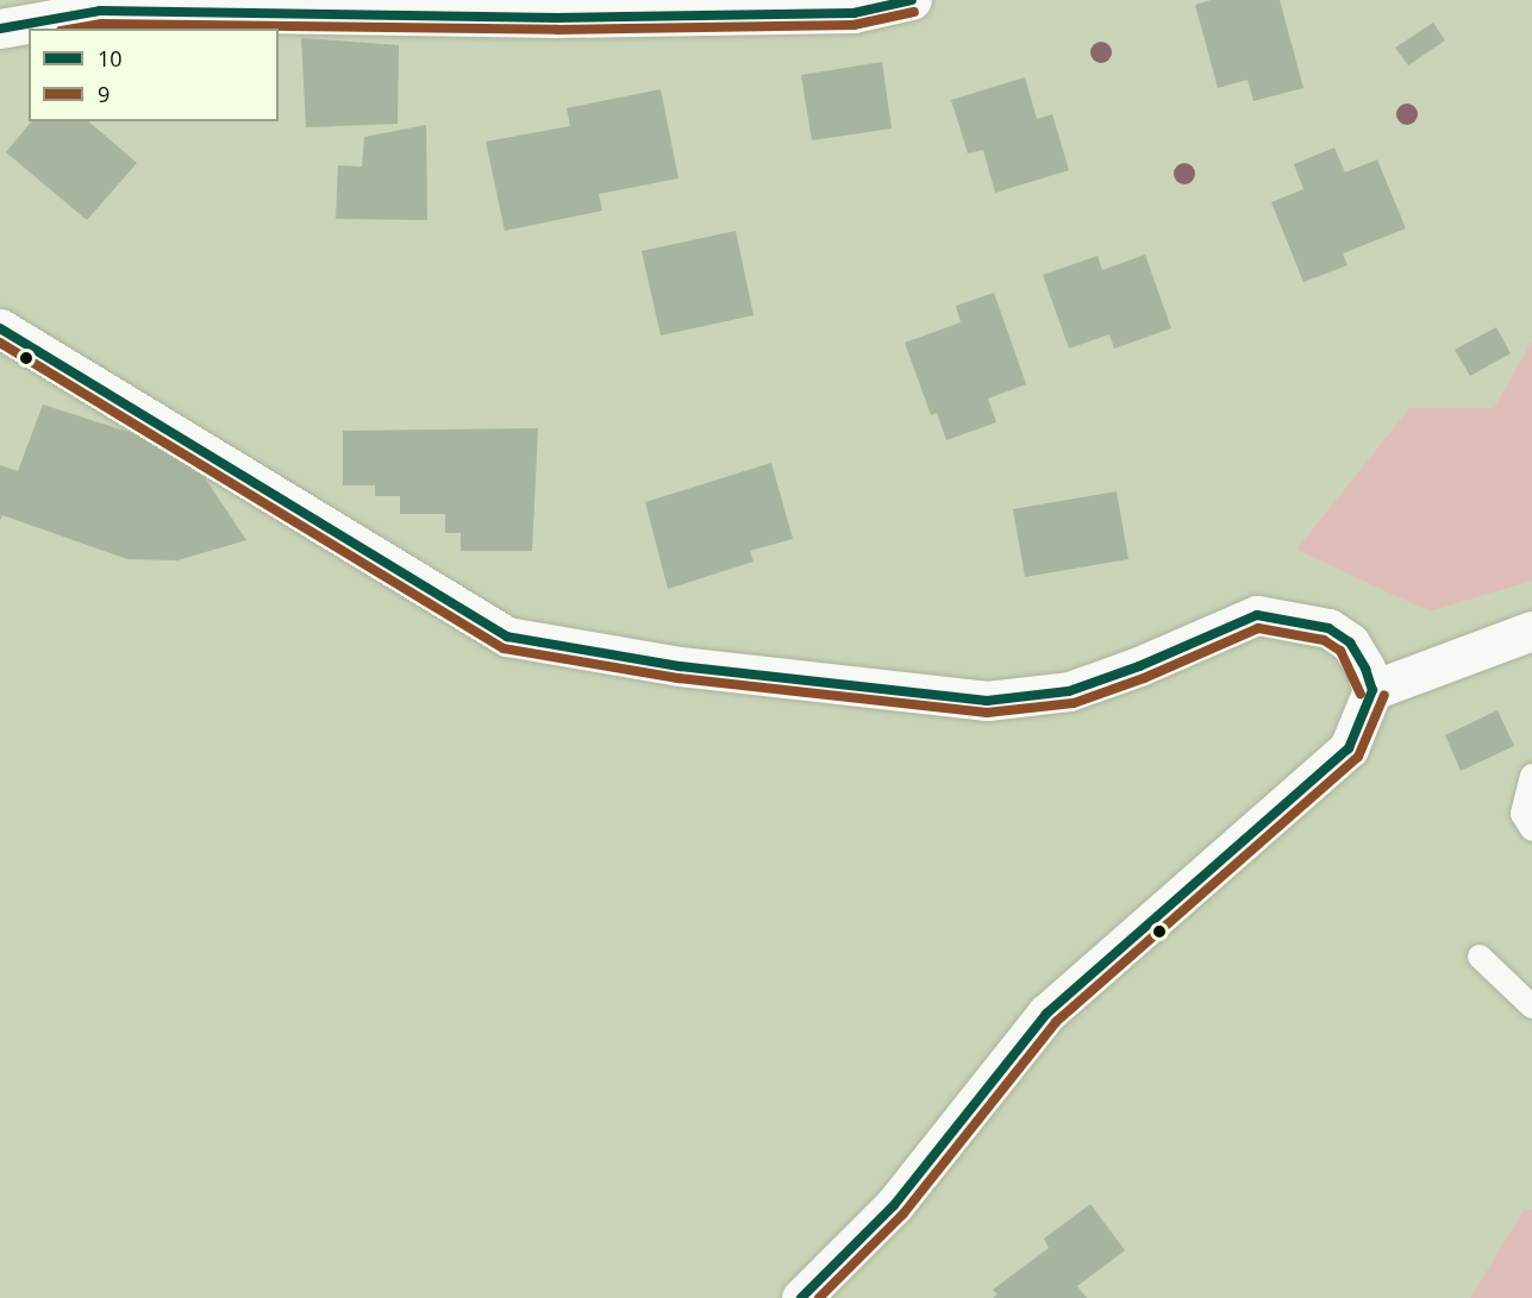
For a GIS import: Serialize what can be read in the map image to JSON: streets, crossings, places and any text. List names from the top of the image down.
{
  "lines": ["transit line 10", "transit line 9"],
  "legend": ["10", "9"]
}
